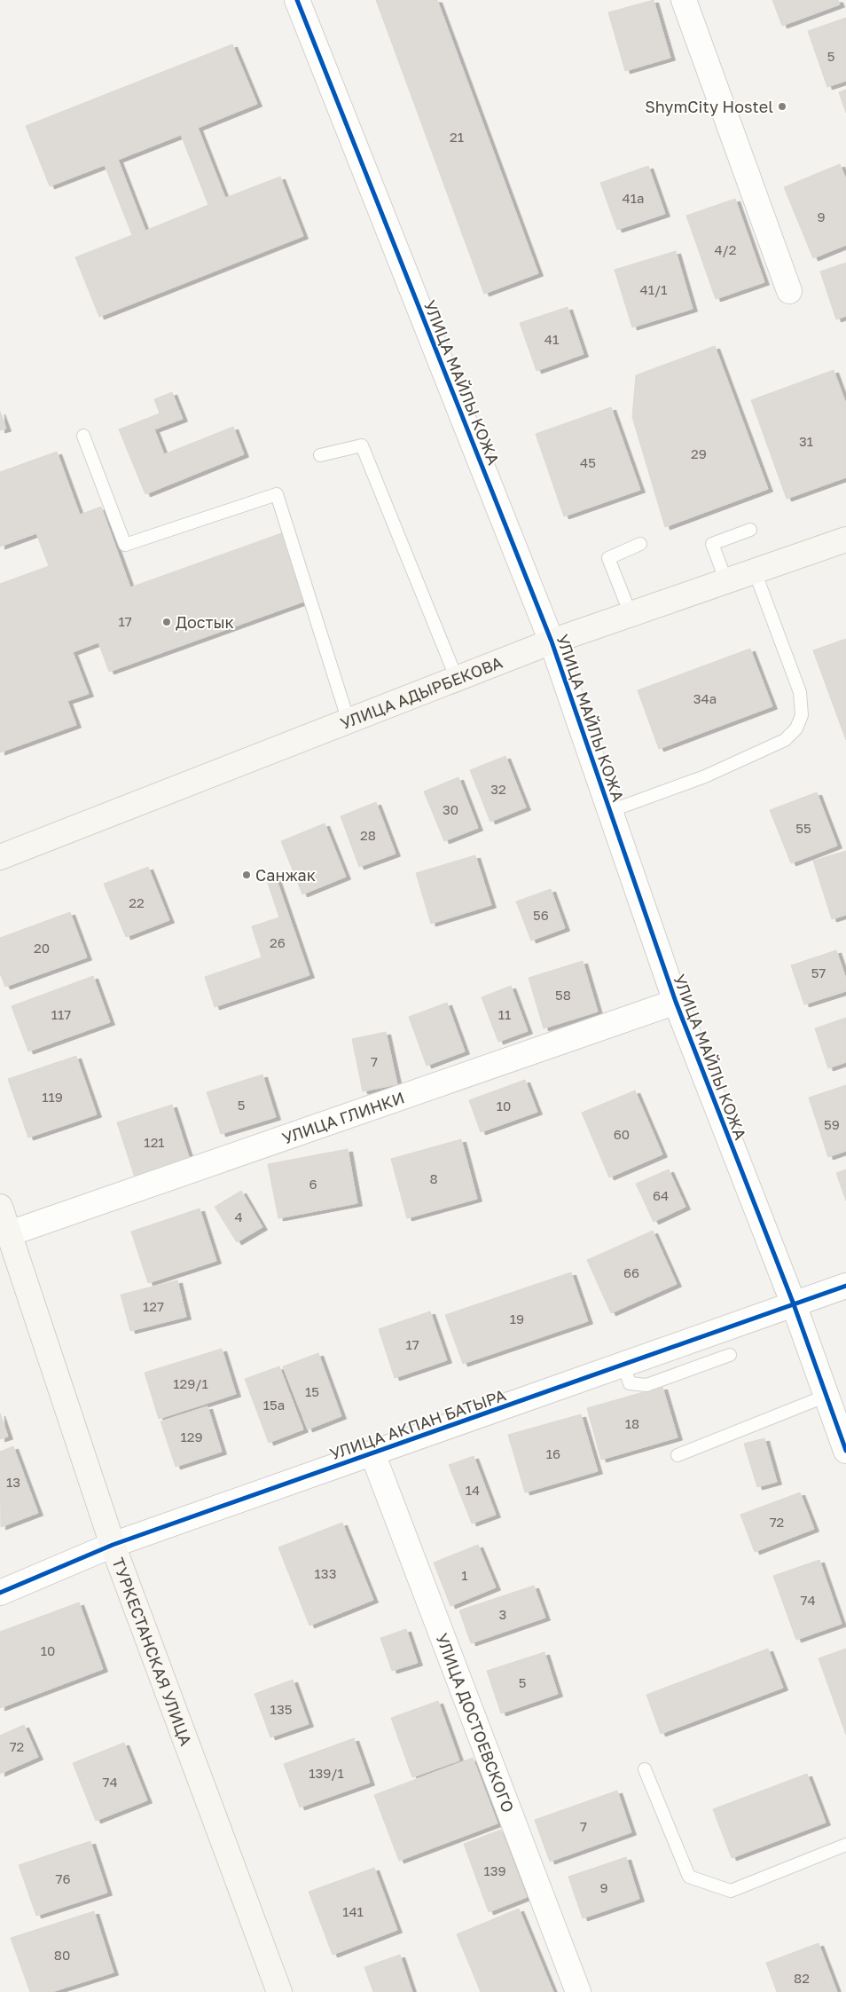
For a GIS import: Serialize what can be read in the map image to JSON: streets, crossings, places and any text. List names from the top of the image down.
{
  "streets": {
    "main road": ["УЛИЦА АДЫРБЕКОВА", "ТУРКЕСТАНСКАЯ УЛИЦА"],
    "street": [
      "УЛИЦА МАЙЛЫ КОЖА",
      "УЛИЦА ГЛИНКИ",
      "УЛИЦА АКПАН БАТЫРА",
      "УЛИЦА ДОСТОЕВСКОГО"
    ]
  },
  "crossings": [
    ["УЛИЦА МАЙЛЫ КОЖА", "УЛИЦА АДЫРБЕКОВА"],
    ["УЛИЦА МАЙЛЫ КОЖА", "УЛИЦА ГЛИНКИ"],
    ["УЛИЦА МАЙЛЫ КОЖА", "УЛИЦА АКПАН БАТЫРА"],
    ["УЛИЦА ГЛИНКИ", "ТУРКЕСТАНСКАЯ УЛИЦА"],
    ["УЛИЦА АКПАН БАТЫРА", "ТУРКЕСТАНСКАЯ УЛИЦА"],
    ["УЛИЦА АКПАН БАТЫРА", "УЛИЦА ДОСТОЕВСКОГО"]
  ],
  "places": ["ShymCity Hostel", "Достык", "Санжак"],
  "house_numbers": [
    "5",
    "21",
    "41а",
    "9",
    "4/2",
    "41/1",
    "41",
    "31",
    "29",
    "45",
    "17",
    "34а",
    "32",
    "30",
    "55",
    "28",
    "22",
    "56",
    "26",
    "20",
    "57",
    "58",
    "117",
    "11",
    "7",
    "119",
    "5",
    "10",
    "59",
    "60",
    "121",
    "8",
    "6",
    "64",
    "4",
    "66",
    "127",
    "19",
    "17",
    "129/1",
    "15",
    "15а",
    "18",
    "129",
    "16",
    "13",
    "14",
    "72",
    "133",
    "1",
    "74",
    "3",
    "10",
    "5",
    "135",
    "72",
    "139/1",
    "74",
    "7",
    "139",
    "76",
    "9",
    "141",
    "80",
    "82"
  ]
}
